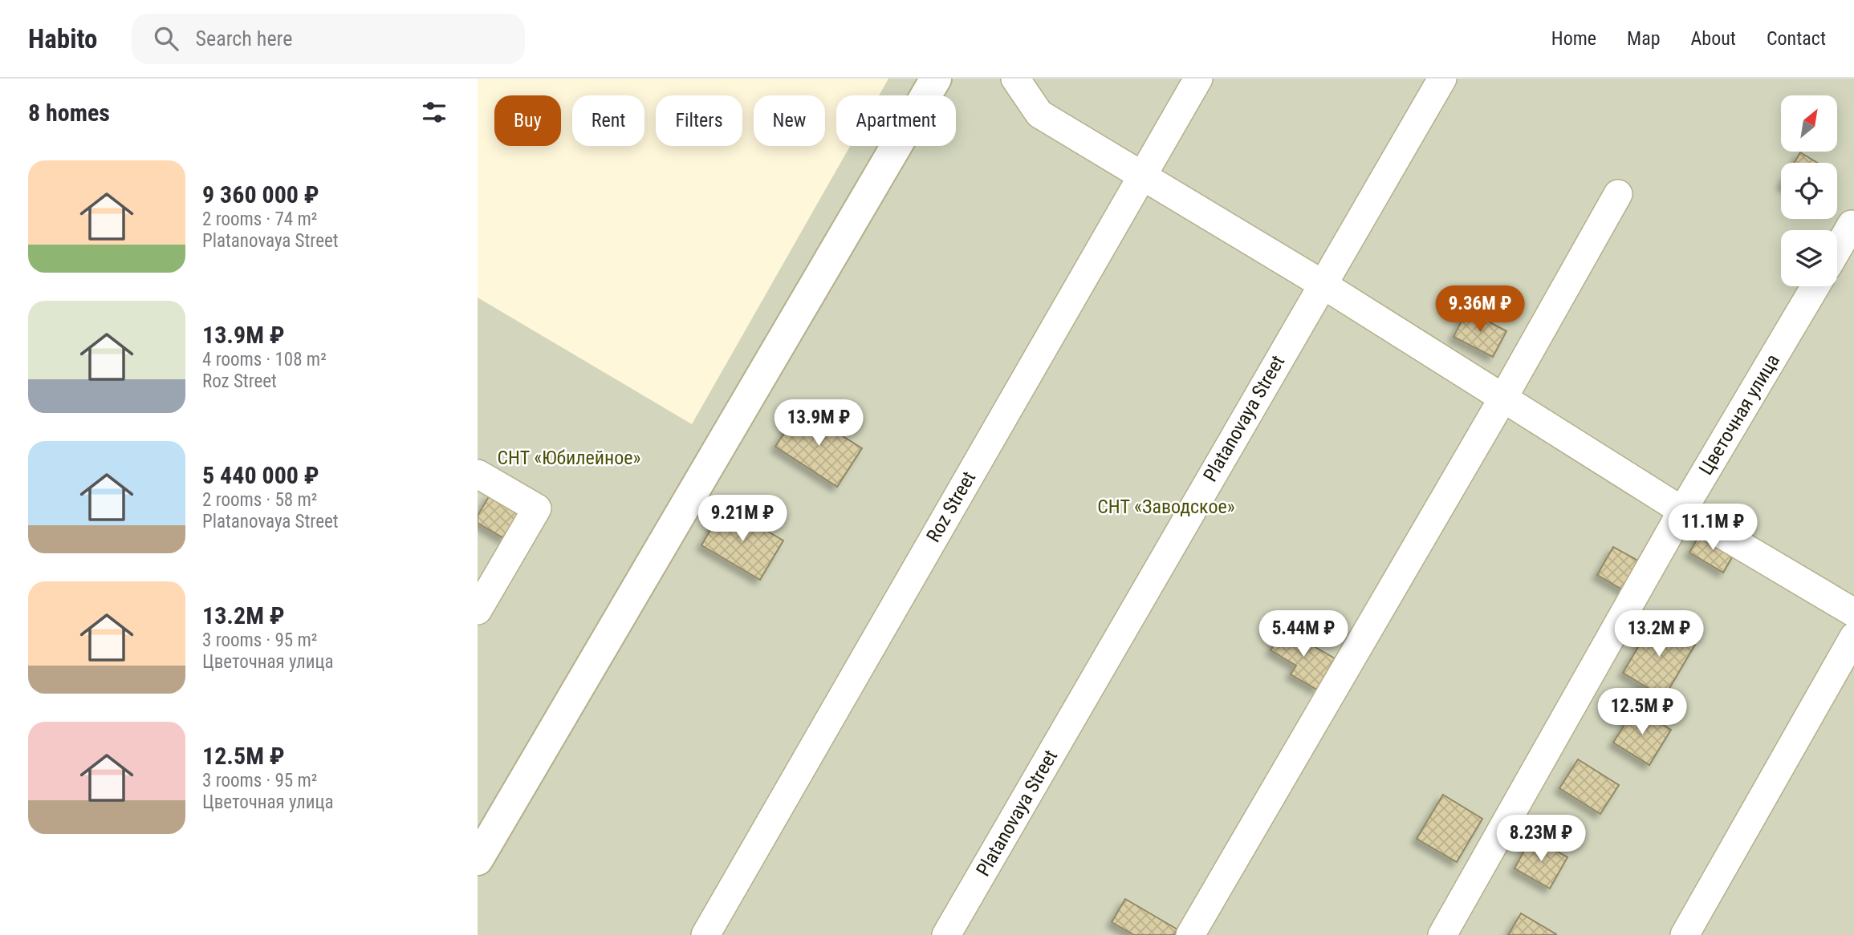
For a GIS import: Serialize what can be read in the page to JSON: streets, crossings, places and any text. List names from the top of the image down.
{
  "streets": {
    "street": ["Цветочная улица", "Platanovaya Street", "Roz Street"]
  },
  "parks": ["СНТ «Юбилейное»", "СНТ «Заводское»"],
  "north": "top right",
  "page": {
    "header": "Habito",
    "search": "Search here",
    "nav": [
      "Home",
      "Map",
      "About",
      "Contact"
    ],
    "heading": "8 homes",
    "chip": [
      "Buy",
      "Rent",
      "Filters",
      "New",
      "Apartment"
    ],
    "list": [
      {
        "name": "9 360 000 ₽",
        "note": "2 rooms · 74 m² · Platanovaya Street"
      },
      {
        "name": "13.9M ₽",
        "note": "4 rooms · 108 m² · Roz Street"
      },
      {
        "name": "5 440 000 ₽",
        "note": "2 rooms · 58 m² · Platanovaya Street"
      },
      {
        "name": "13.2M ₽",
        "note": "3 rooms · 95 m² · Цветочная улица"
      },
      {
        "name": "12.5M ₽",
        "note": "3 rooms · 95 m² · Цветочная улица"
      }
    ],
    "price": [
      "9.36M ₽",
      "13.9M ₽",
      "9.21M ₽",
      "11.1M ₽",
      "5.44M ₽",
      "13.2M ₽",
      "12.5M ₽",
      "8.23M ₽"
    ]
  }
}
